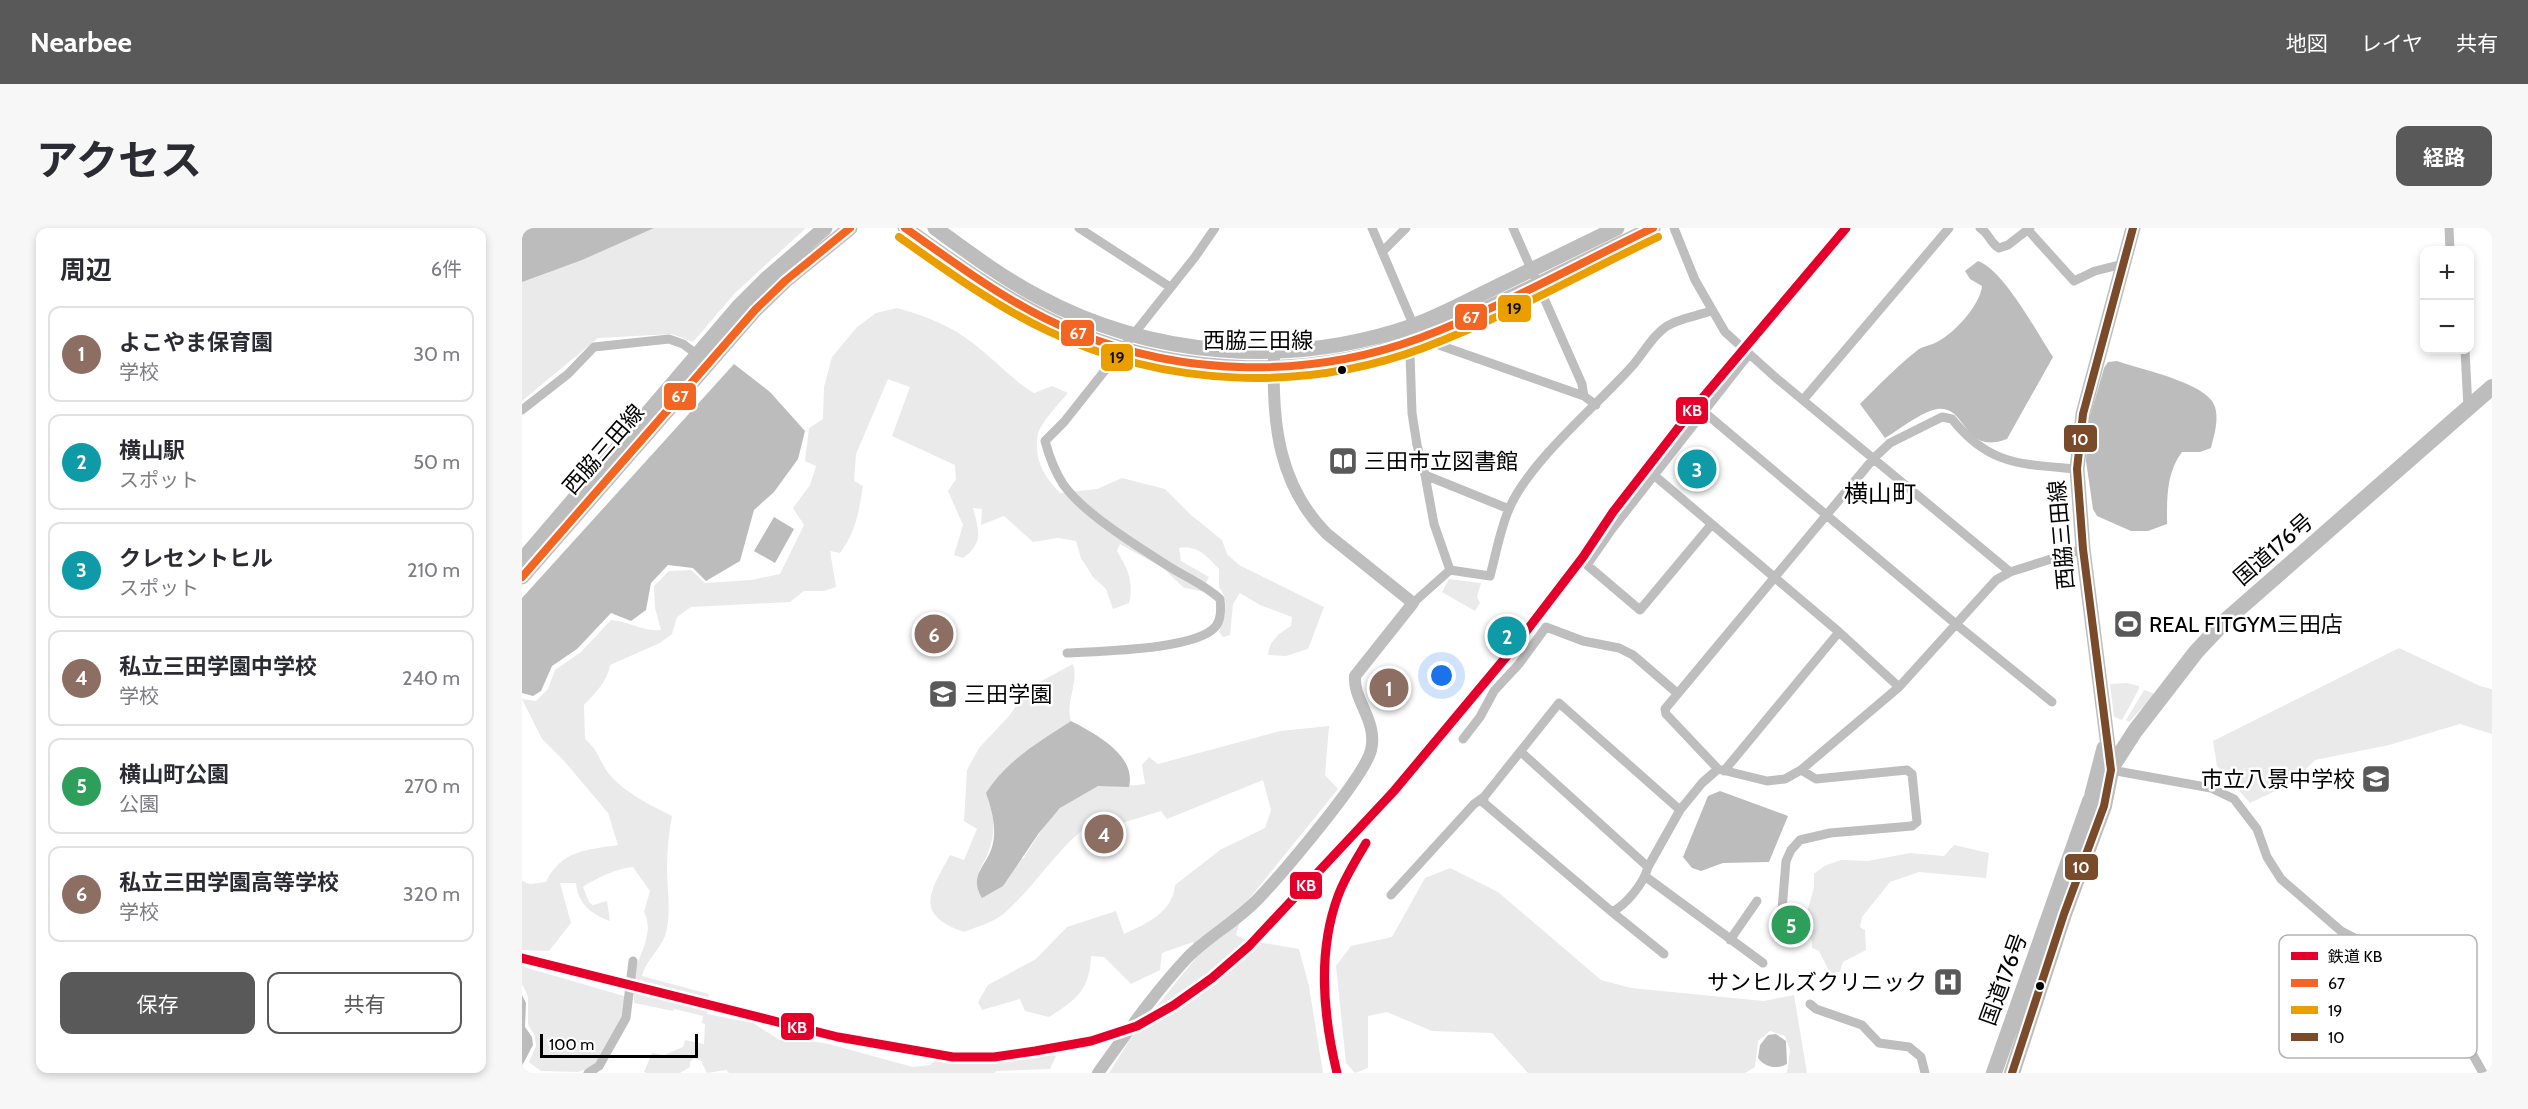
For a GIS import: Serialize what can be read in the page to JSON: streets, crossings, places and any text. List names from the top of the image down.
{
  "streets": {
    "highway": ["国道176号"],
    "main road": ["西脇三田線"]
  },
  "crossings": [
    ["西脇三田線", "国道176号"]
  ],
  "districts": ["横山町"],
  "places": {
    "library": ["三田市立図書館"],
    "sports": ["REAL FITGYM三田店"],
    "school or university": ["三田学園", "市立八景中学校"],
    "hospital": ["サンヒルズクリニック"]
  },
  "lines": [
    "rail line KB",
    "transit line 67",
    "transit line 10",
    "transit line 19"
  ],
  "legend": [
    "鉄道 KB",
    "67",
    "19",
    "10"
  ],
  "scale_bar": "100 m",
  "page": {
    "header": "Nearbee",
    "nav": ["地図", "レイヤ", "共有"],
    "title": "アクセス",
    "buttons": [
      "経路",
      ["保存", "共有"]
    ],
    "heading": ["周辺", "6件"],
    "map_buttons": ["+", "−"],
    "list": [
      {
        "mark": "1",
        "name": "よこやま保育園",
        "note": "学校",
        "value": "30 m"
      },
      {
        "mark": "2",
        "name": "横山駅",
        "note": "スポット",
        "value": "50 m"
      },
      {
        "mark": "3",
        "name": "クレセントヒル",
        "note": "スポット",
        "value": "210 m"
      },
      {
        "mark": "4",
        "name": "私立三田学園中学校",
        "note": "学校",
        "value": "240 m"
      },
      {
        "mark": "5",
        "name": "横山町公園",
        "note": "公園",
        "value": "270 m"
      },
      {
        "mark": "6",
        "name": "私立三田学園高等学校",
        "note": "学校",
        "value": "320 m"
      }
    ],
    "pins": [
      "3",
      "6",
      "2",
      "1",
      "4",
      "5"
    ],
    "scale": "100 m"
  }
}
